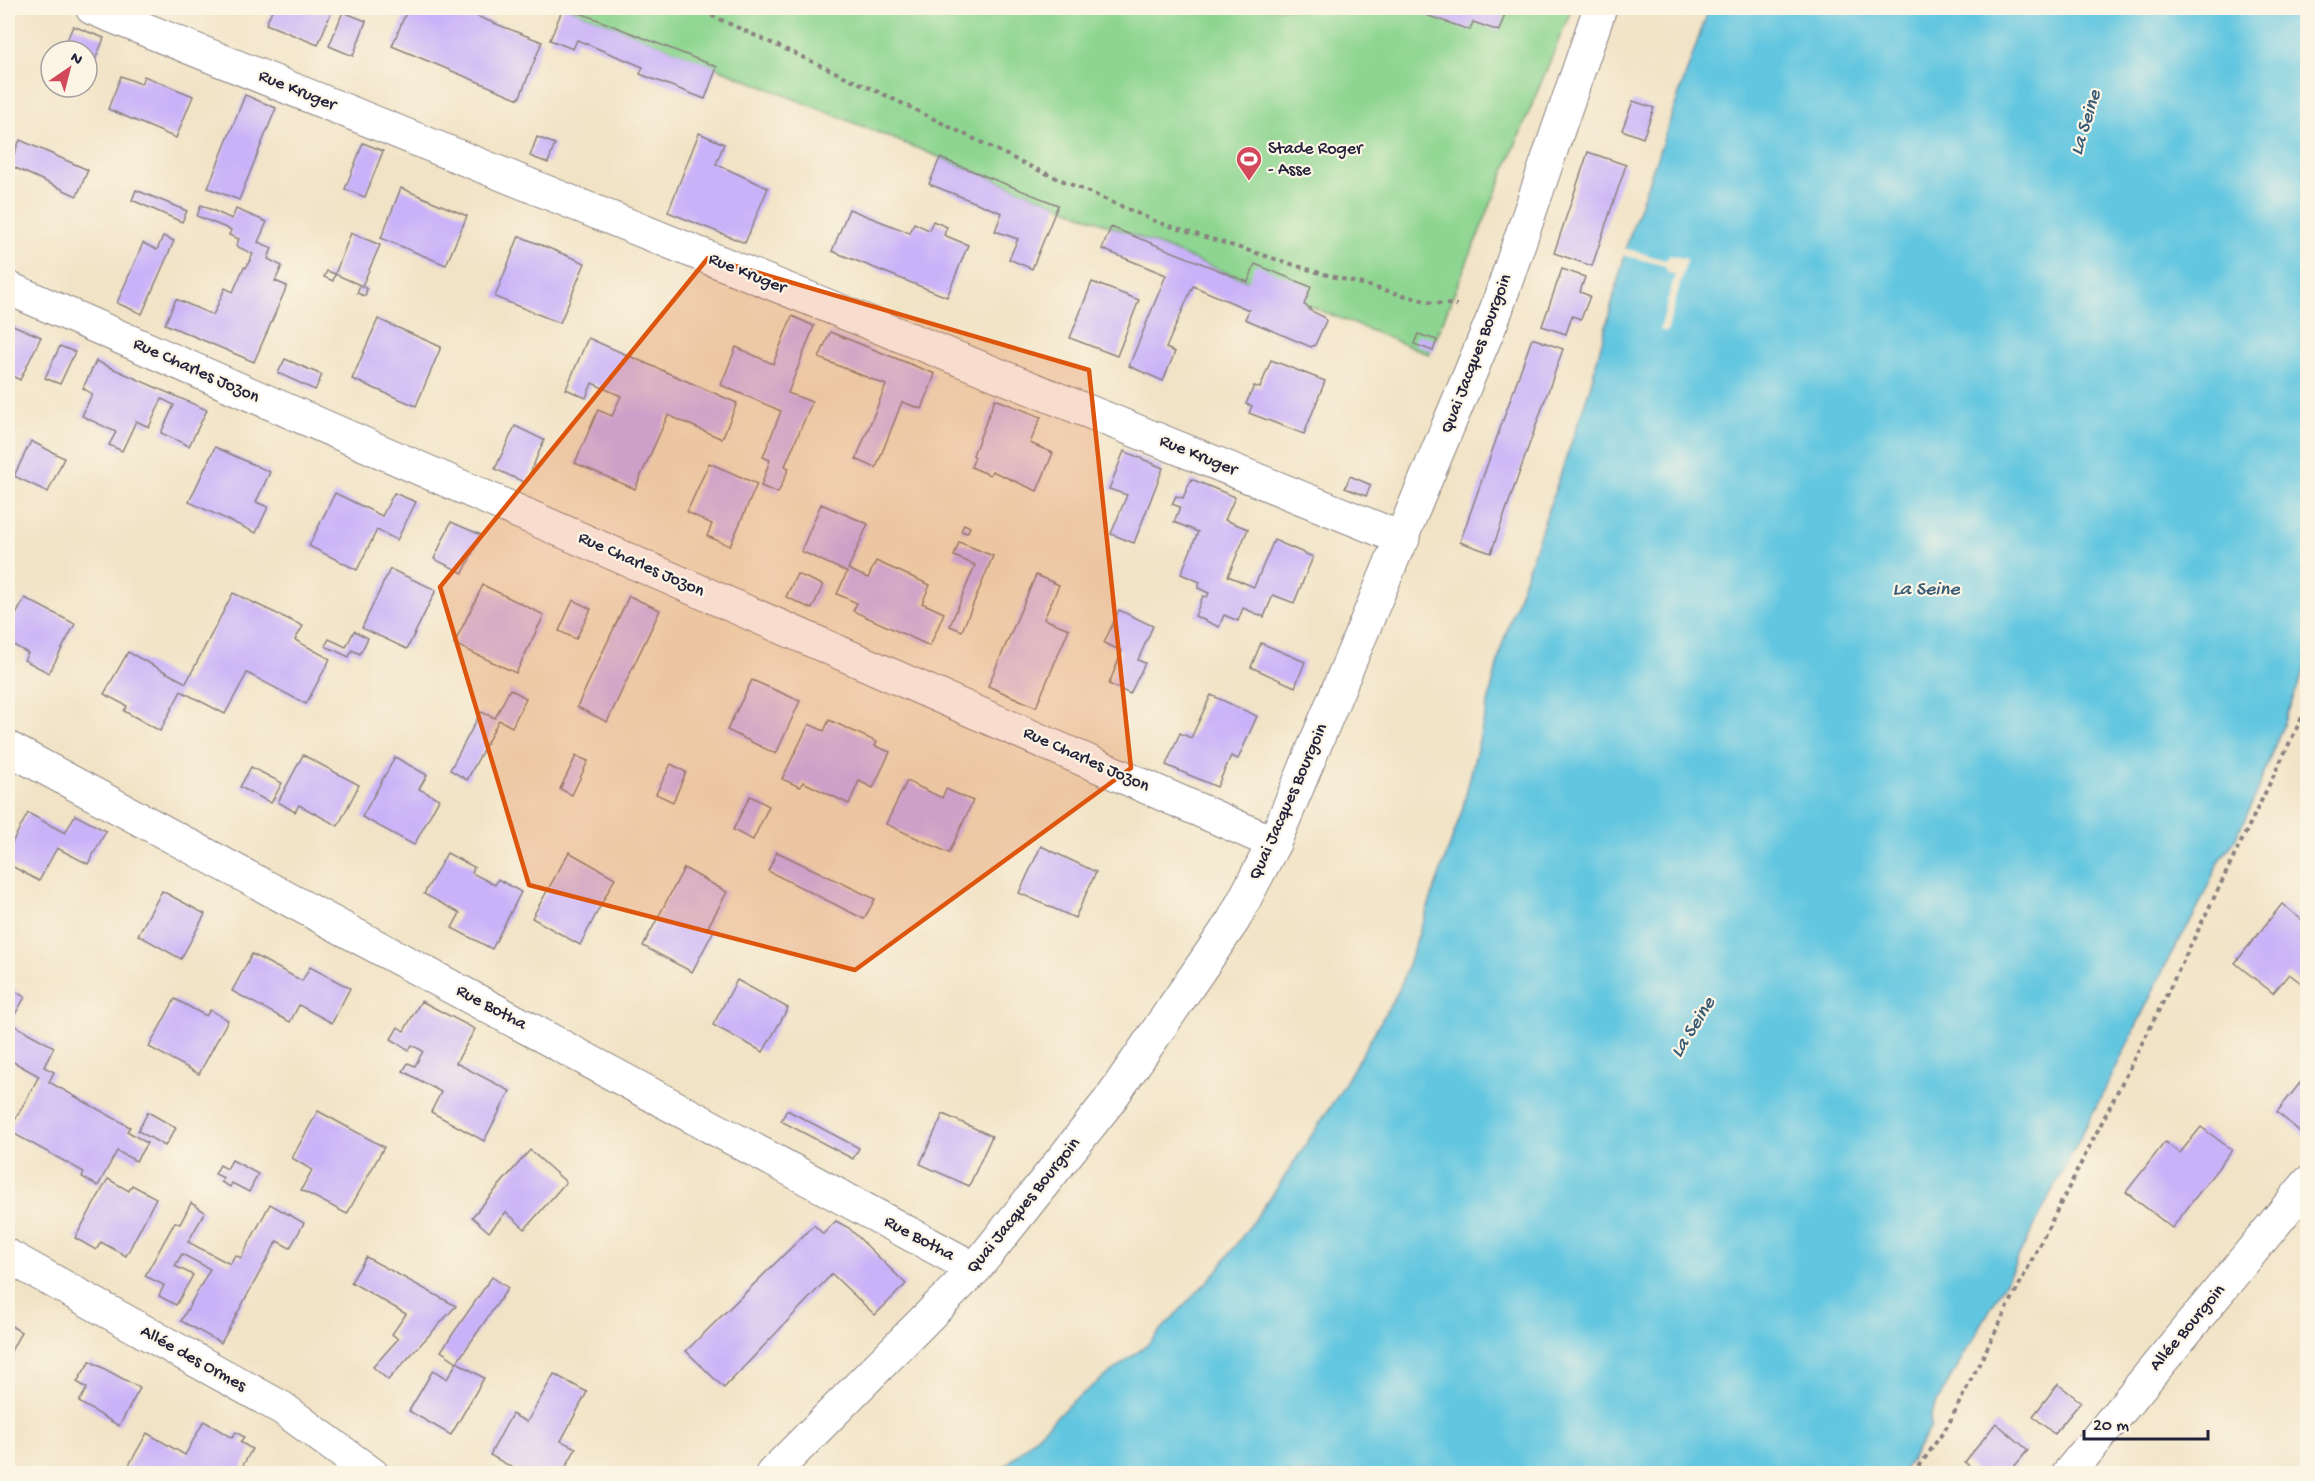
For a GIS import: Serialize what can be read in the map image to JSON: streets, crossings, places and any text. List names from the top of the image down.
{
  "streets": {
    "street": [
      "Rue Kruger",
      "Quai Jacques Bourgoin",
      "Rue Charles Jozon",
      "Rue Botha",
      "Allée Bourgoin",
      "Allée des Ormes"
    ]
  },
  "crossings": [
    ["Rue Kruger", "Quai Jacques Bourgoin"],
    ["Quai Jacques Bourgoin", "Rue Charles Jozon"],
    ["Quai Jacques Bourgoin", "Rue Botha"]
  ],
  "water": ["La Seine"],
  "places": {
    "sports": ["Stade Roger - Asse"]
  },
  "scale_bar": "20 m",
  "north": "top right"
}
